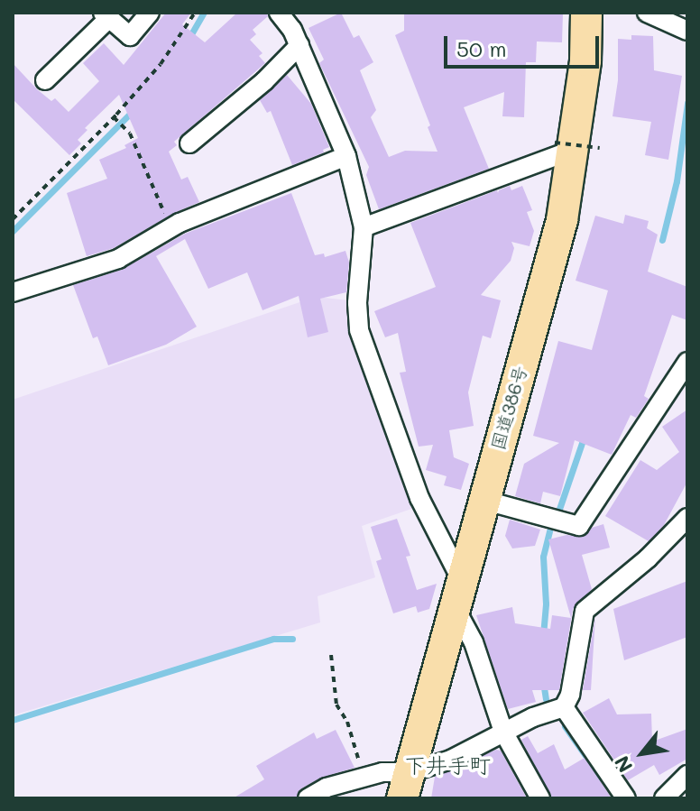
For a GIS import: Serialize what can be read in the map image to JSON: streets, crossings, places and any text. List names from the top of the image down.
{
  "streets": {
    "highway": ["国道386号"]
  },
  "districts": ["下井手町"],
  "scale_bar": "50 m",
  "north": "bottom left"
}
